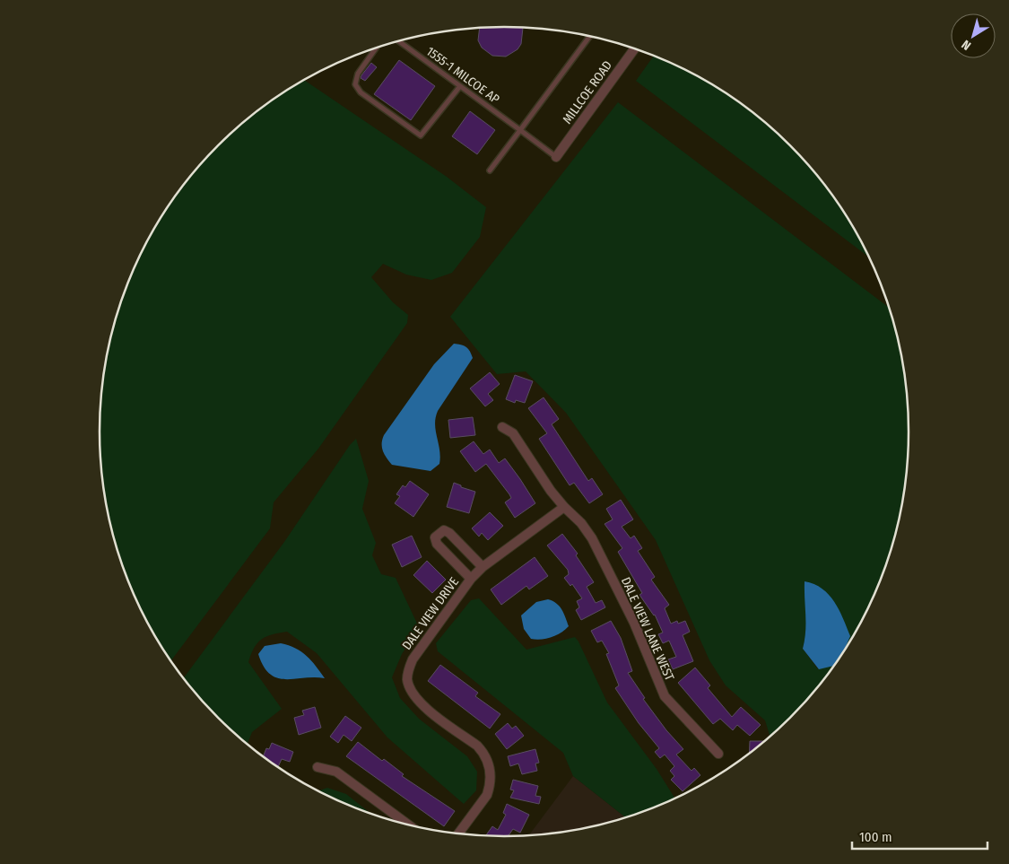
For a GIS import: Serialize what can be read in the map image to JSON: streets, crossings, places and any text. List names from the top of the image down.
{
  "streets": {
    "street": ["MILLCOE ROAD", "DALE VIEW DRIVE", "DALE VIEW LANE WEST"],
    "lane": ["1555-1 MILCOE AP"]
  },
  "crossings": [
    ["1555-1 MILCOE AP", "MILLCOE ROAD"],
    ["DALE VIEW DRIVE", "DALE VIEW LANE WEST"]
  ],
  "scale_bar": "100 m",
  "north": "bottom left"
}
